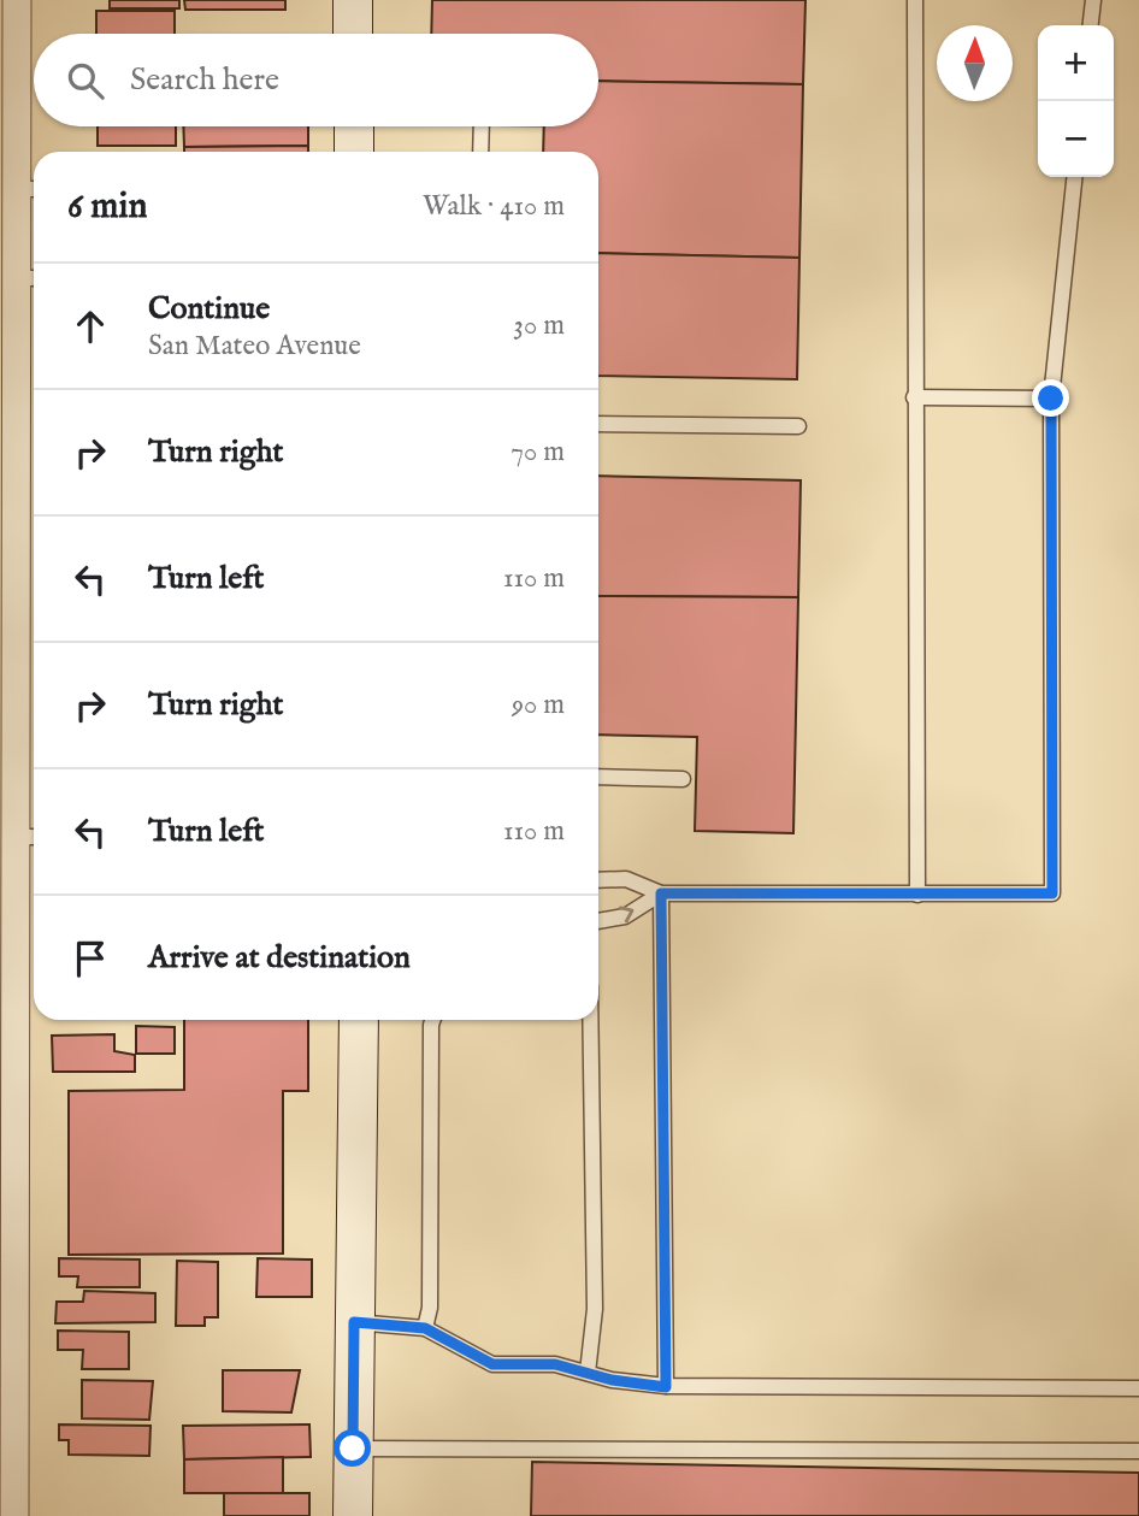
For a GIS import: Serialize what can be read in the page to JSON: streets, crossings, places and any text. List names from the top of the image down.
{
  "north": "top",
  "page": {
    "map_buttons": ["+", "−"],
    "search": "Search here",
    "heading": ["6 min", "Walk · 410 m"],
    "list": [
      ["Continue", "San Mateo Avenue", "30 m"],
      ["Turn right", "70 m"],
      ["Turn left", "110 m"],
      ["Turn right", "90 m"],
      ["Turn left", "110 m"],
      "Arrive at destination"
    ]
  }
}
